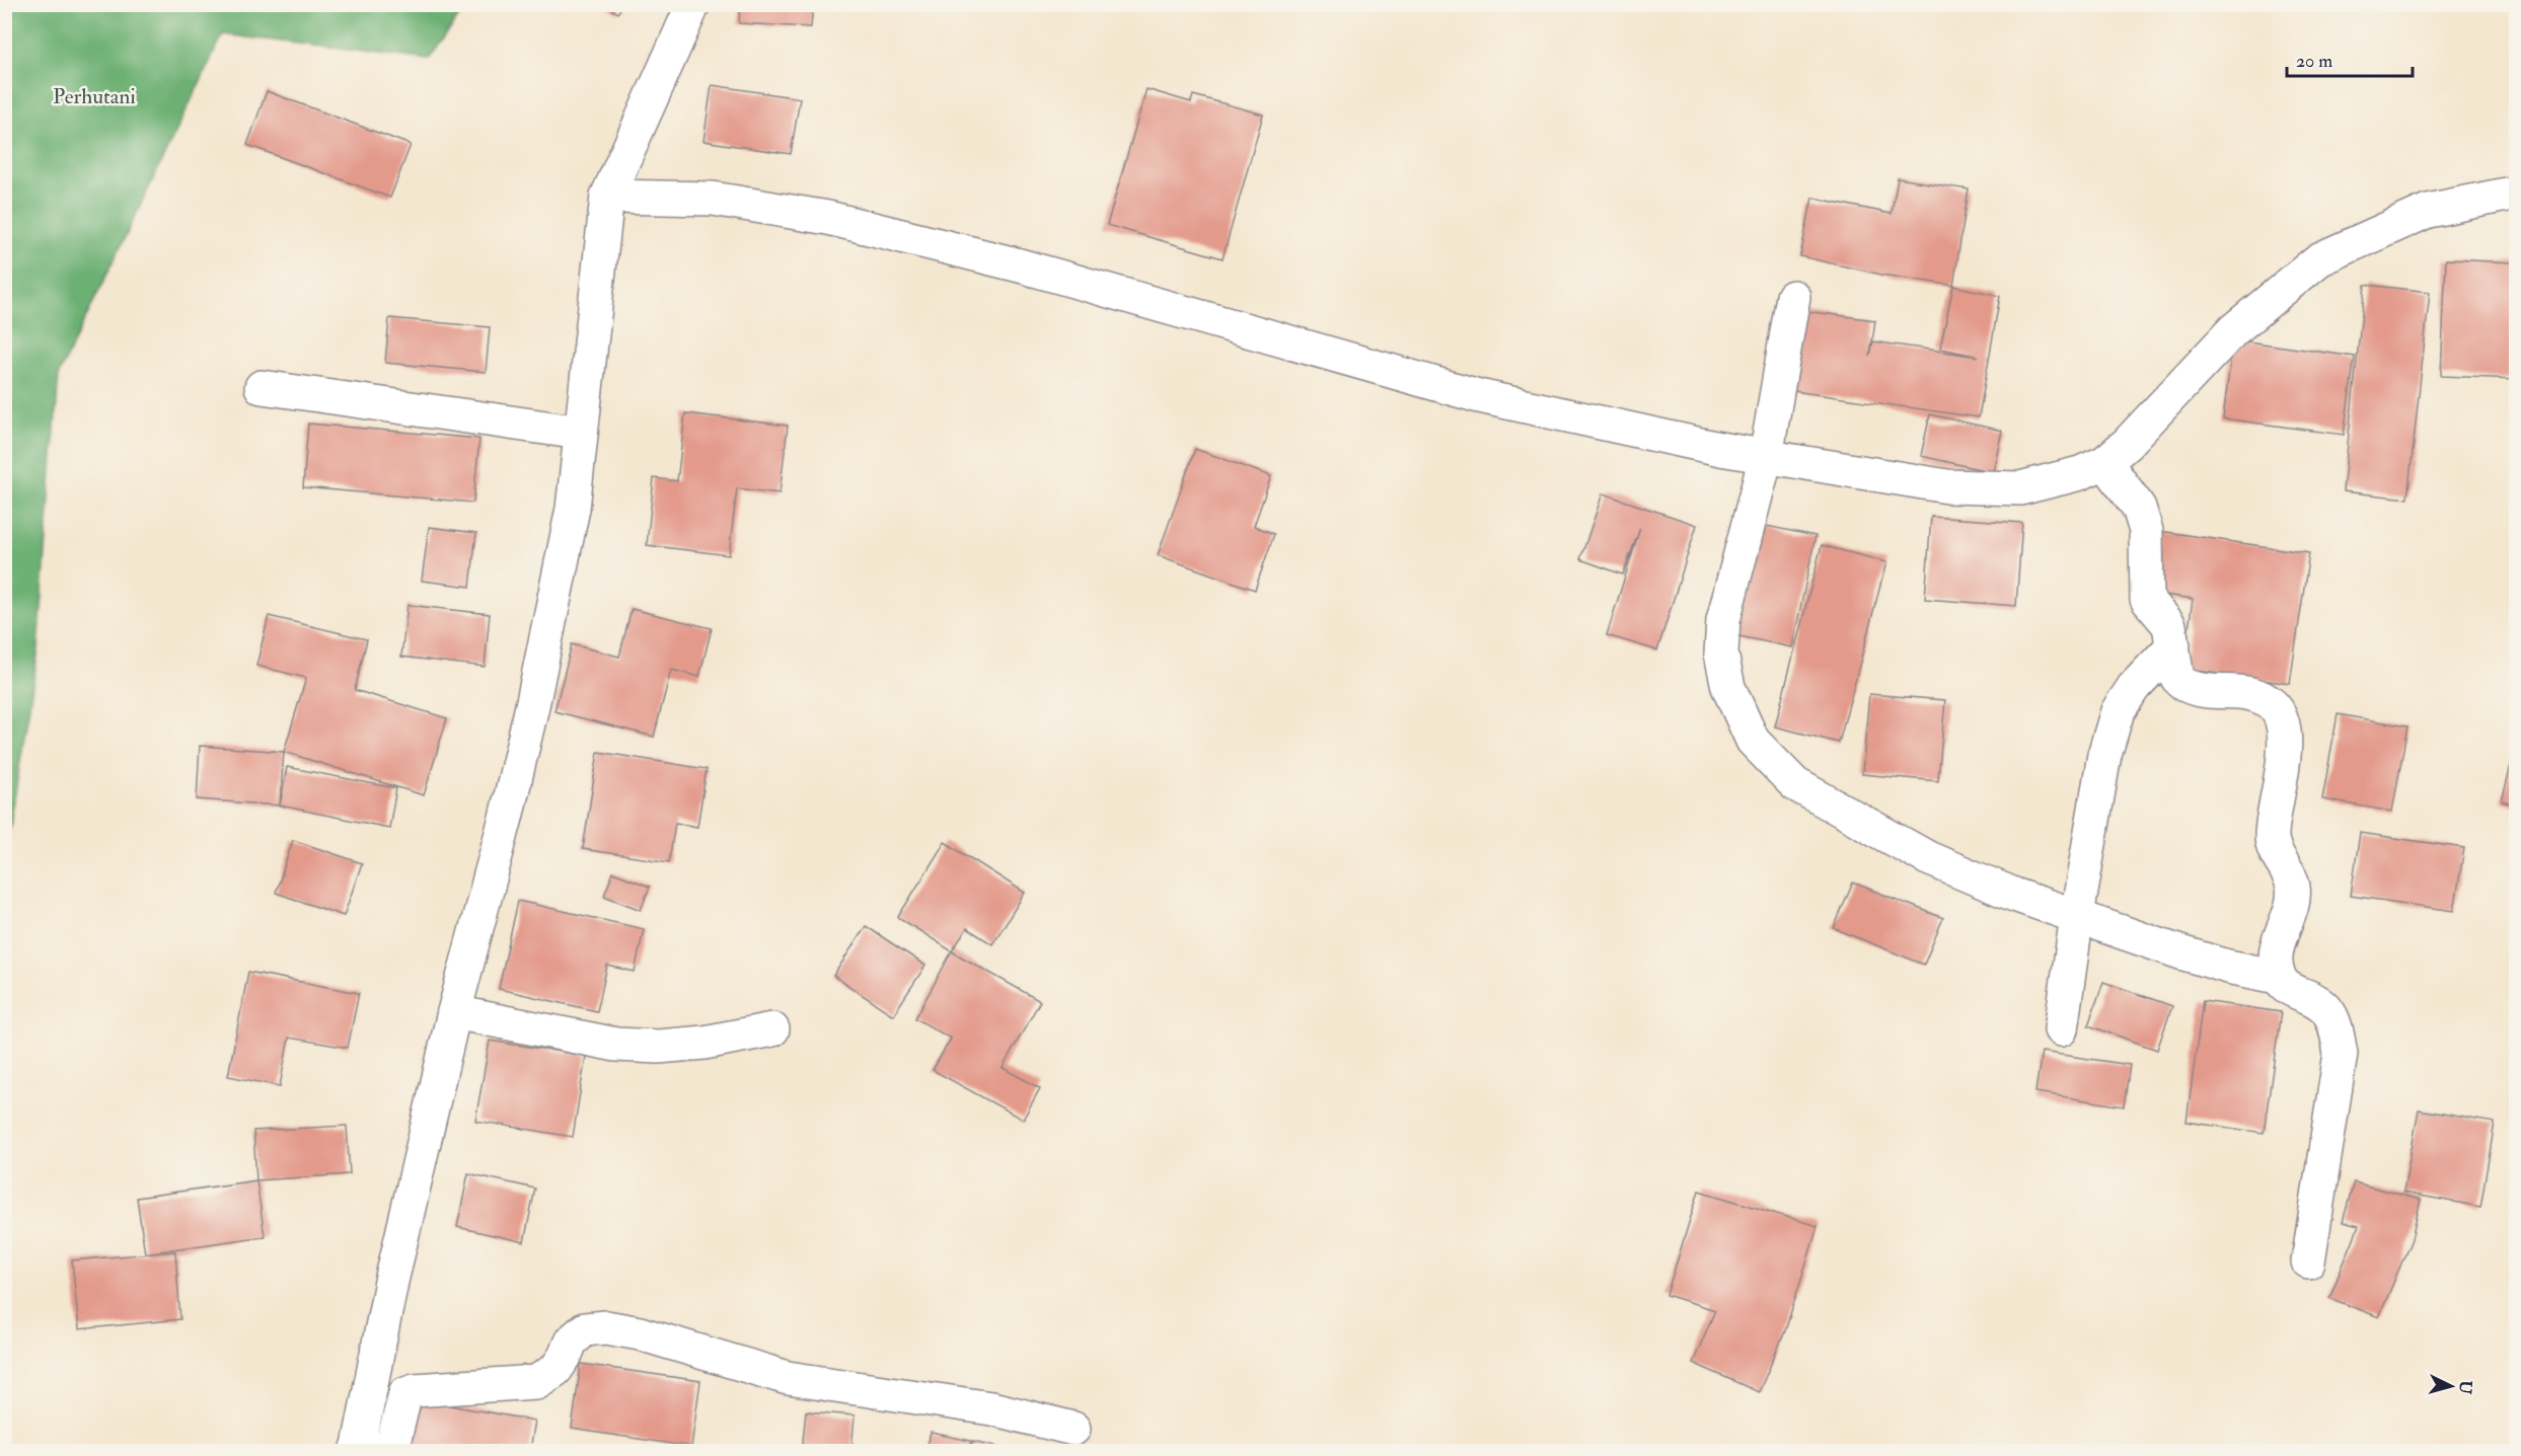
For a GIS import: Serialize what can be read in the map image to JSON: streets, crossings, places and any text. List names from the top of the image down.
{
  "parks": ["Perhutani"],
  "scale_bar": "20 m",
  "north": "right"
}
